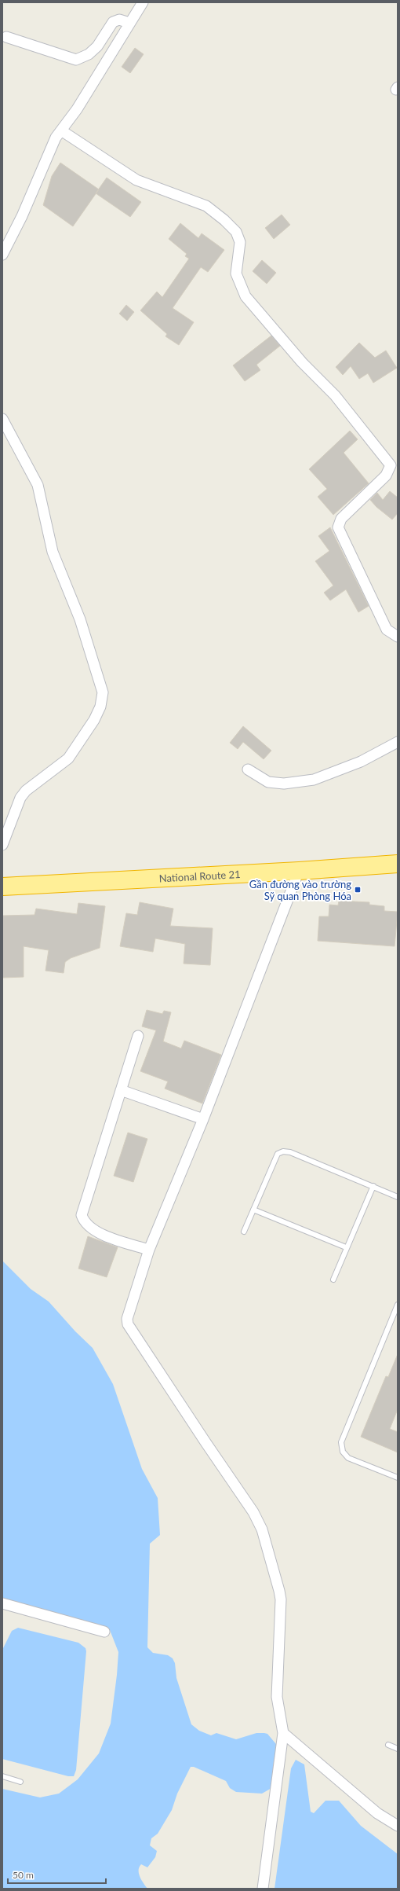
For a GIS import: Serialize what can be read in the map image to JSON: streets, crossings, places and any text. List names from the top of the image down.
{
  "streets": {
    "highway": ["National Route 21"]
  },
  "places": {
    "transit": ["Gần đường vào trường Sỹ quan Phòng Hóa"]
  },
  "scale_bar": "50 m"
}
